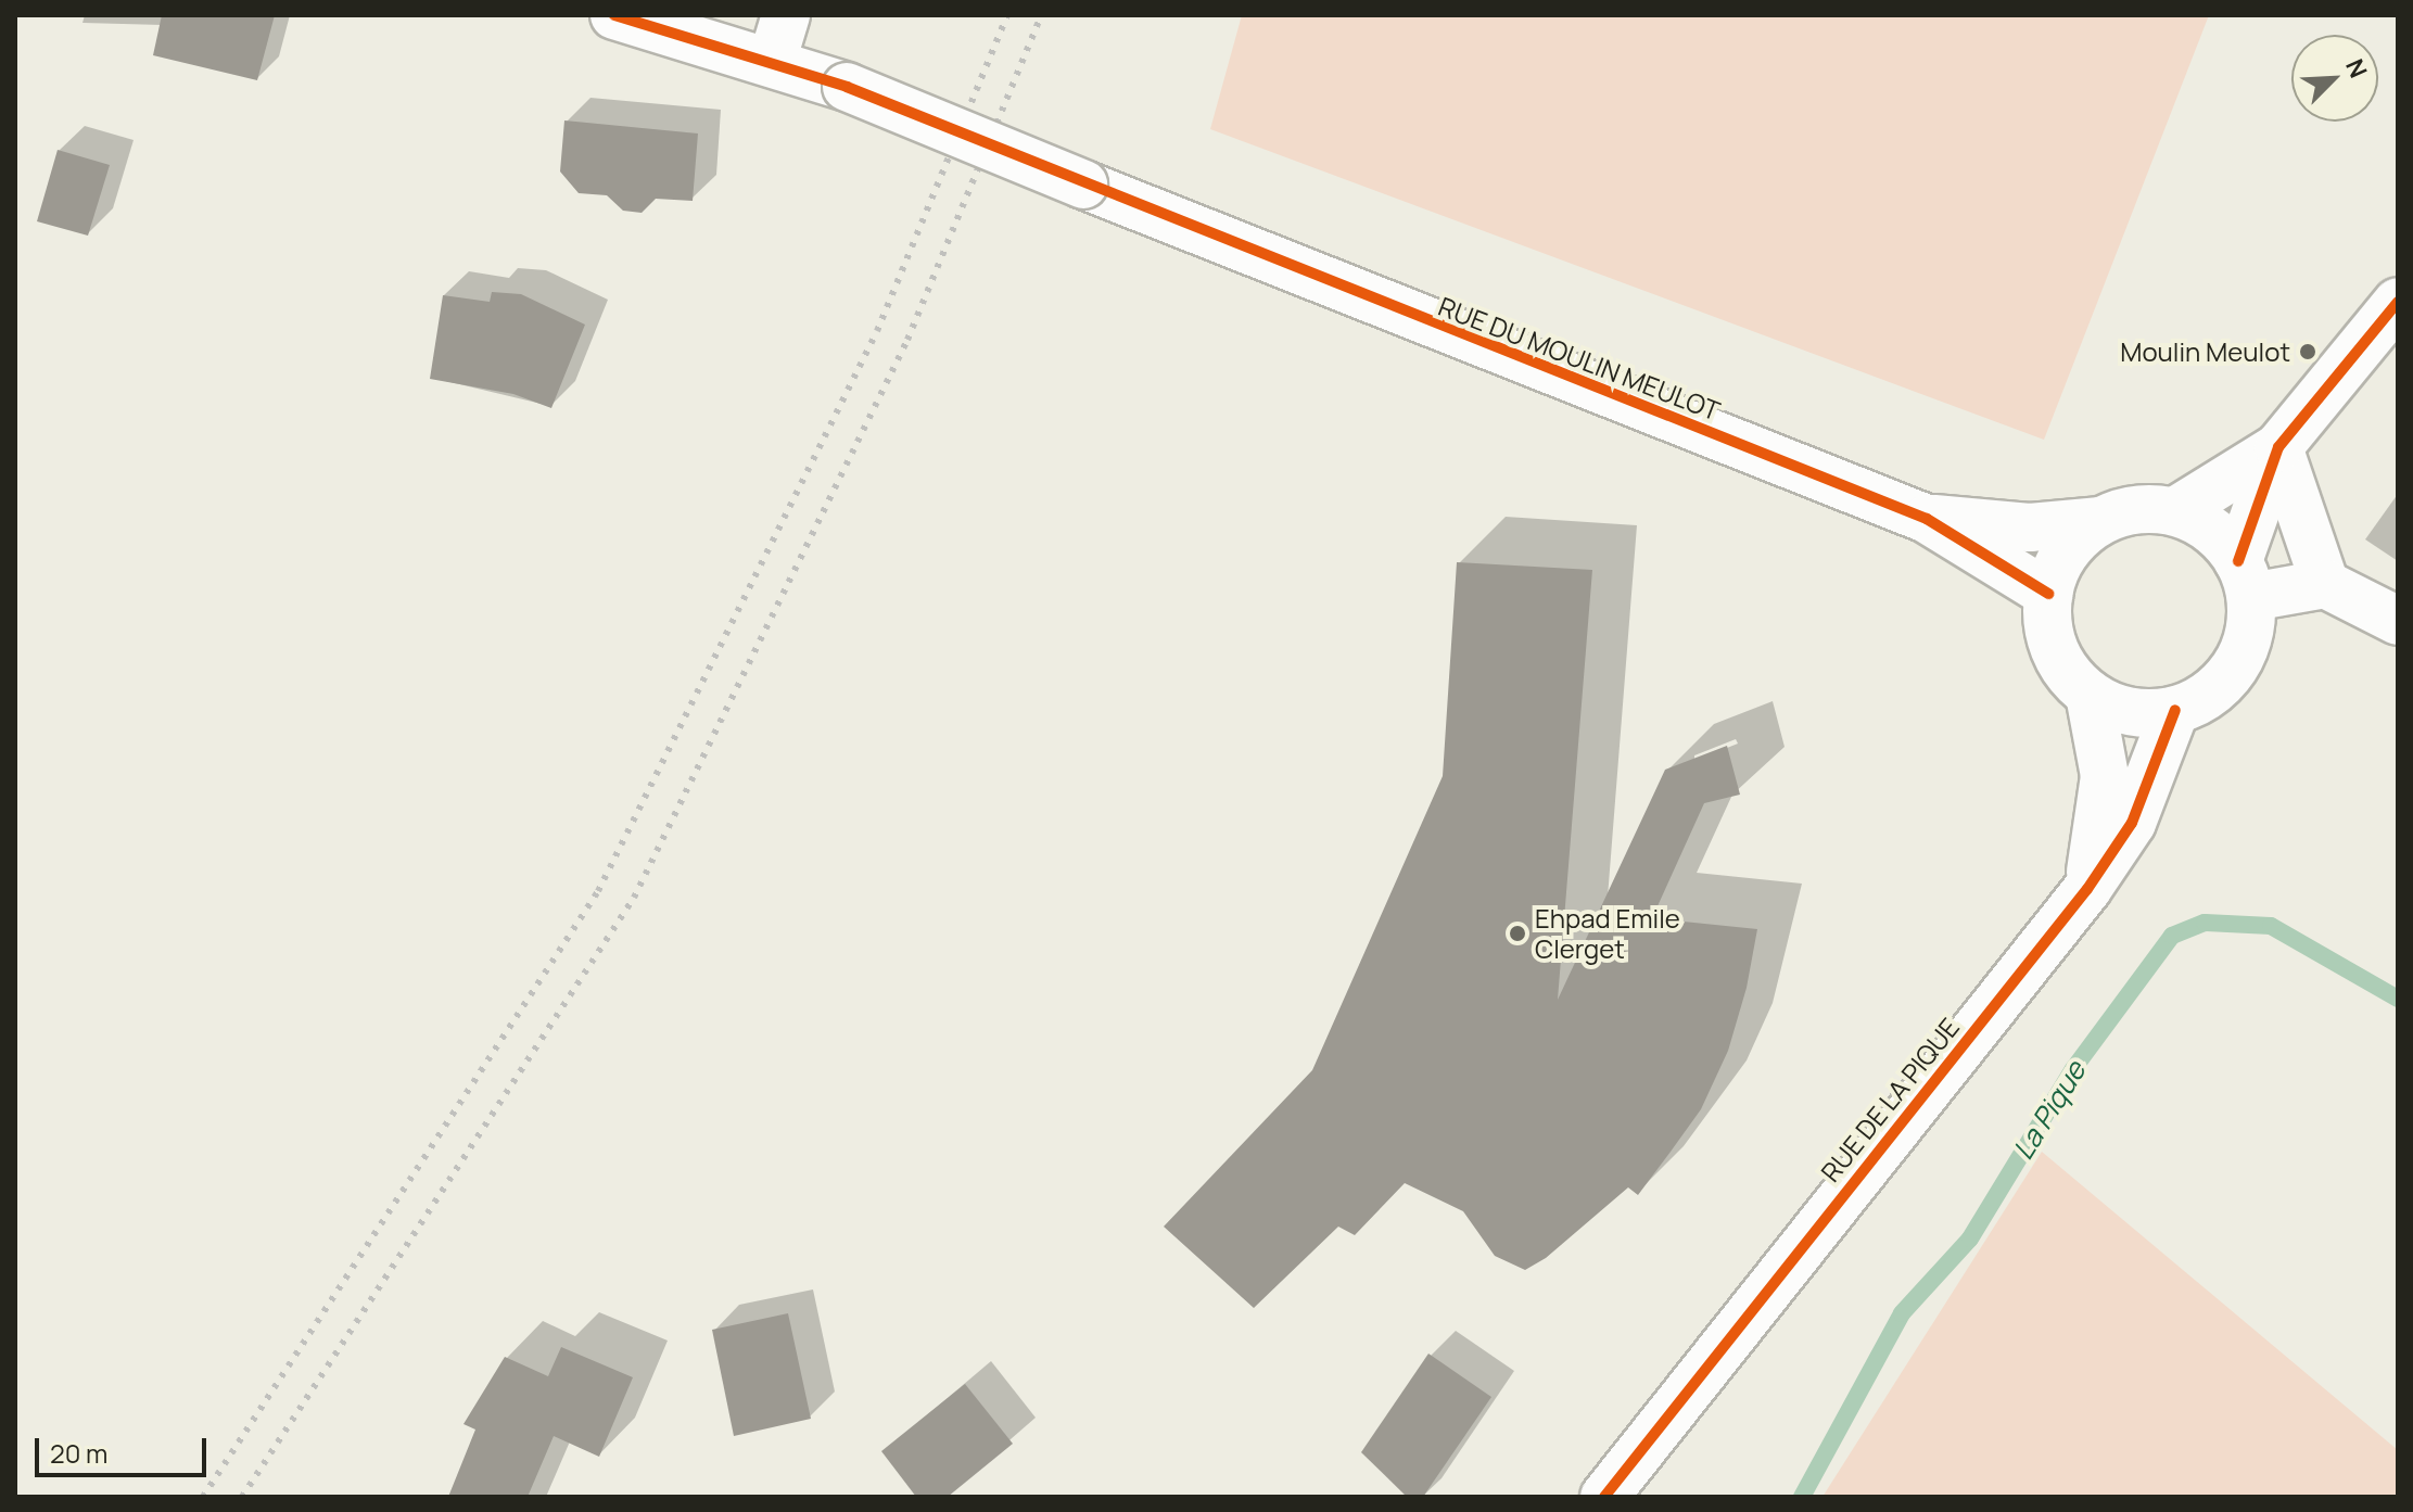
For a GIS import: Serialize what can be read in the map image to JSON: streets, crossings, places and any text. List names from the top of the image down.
{
  "streets": {
    "street": ["RUE DU MOULIN MEULOT", "RUE DE LA PIQUE"]
  },
  "crossings": [
    ["RUE DU MOULIN MEULOT", "RUE DE LA PIQUE"]
  ],
  "water": ["La Pique"],
  "places": ["Moulin Meulot", "Ehpad Emile Clerget"],
  "scale_bar": "20 m",
  "north": "top right"
}
